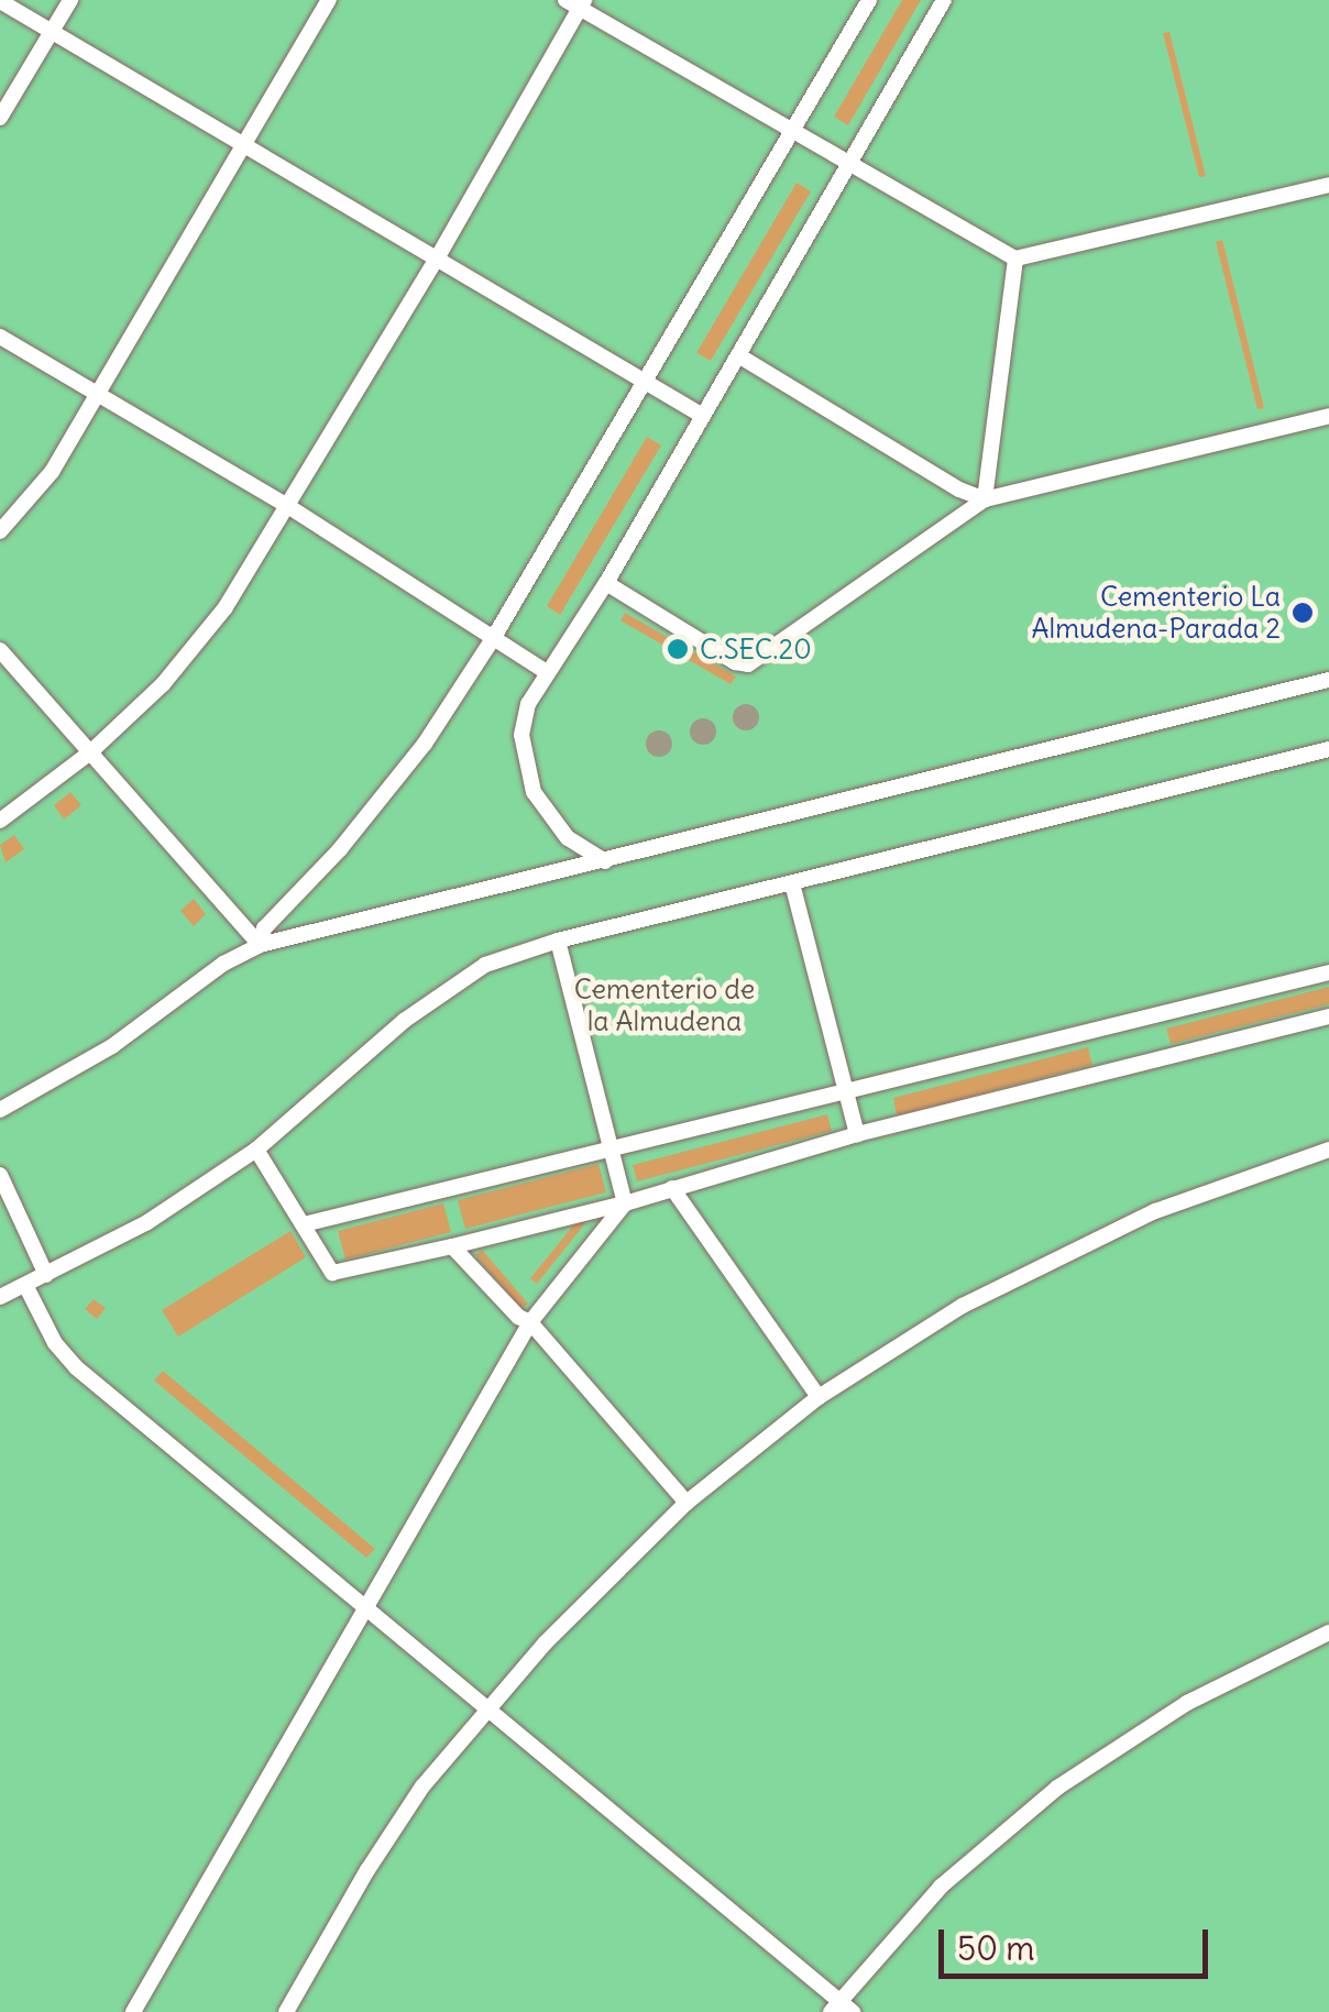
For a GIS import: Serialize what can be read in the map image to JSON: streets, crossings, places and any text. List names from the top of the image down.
{
  "parks": ["Cementerio de la Almudena"],
  "places": ["Cementerio La Almudena-Parada 2", "C.SEC.20"],
  "scale_bar": "50 m"
}
